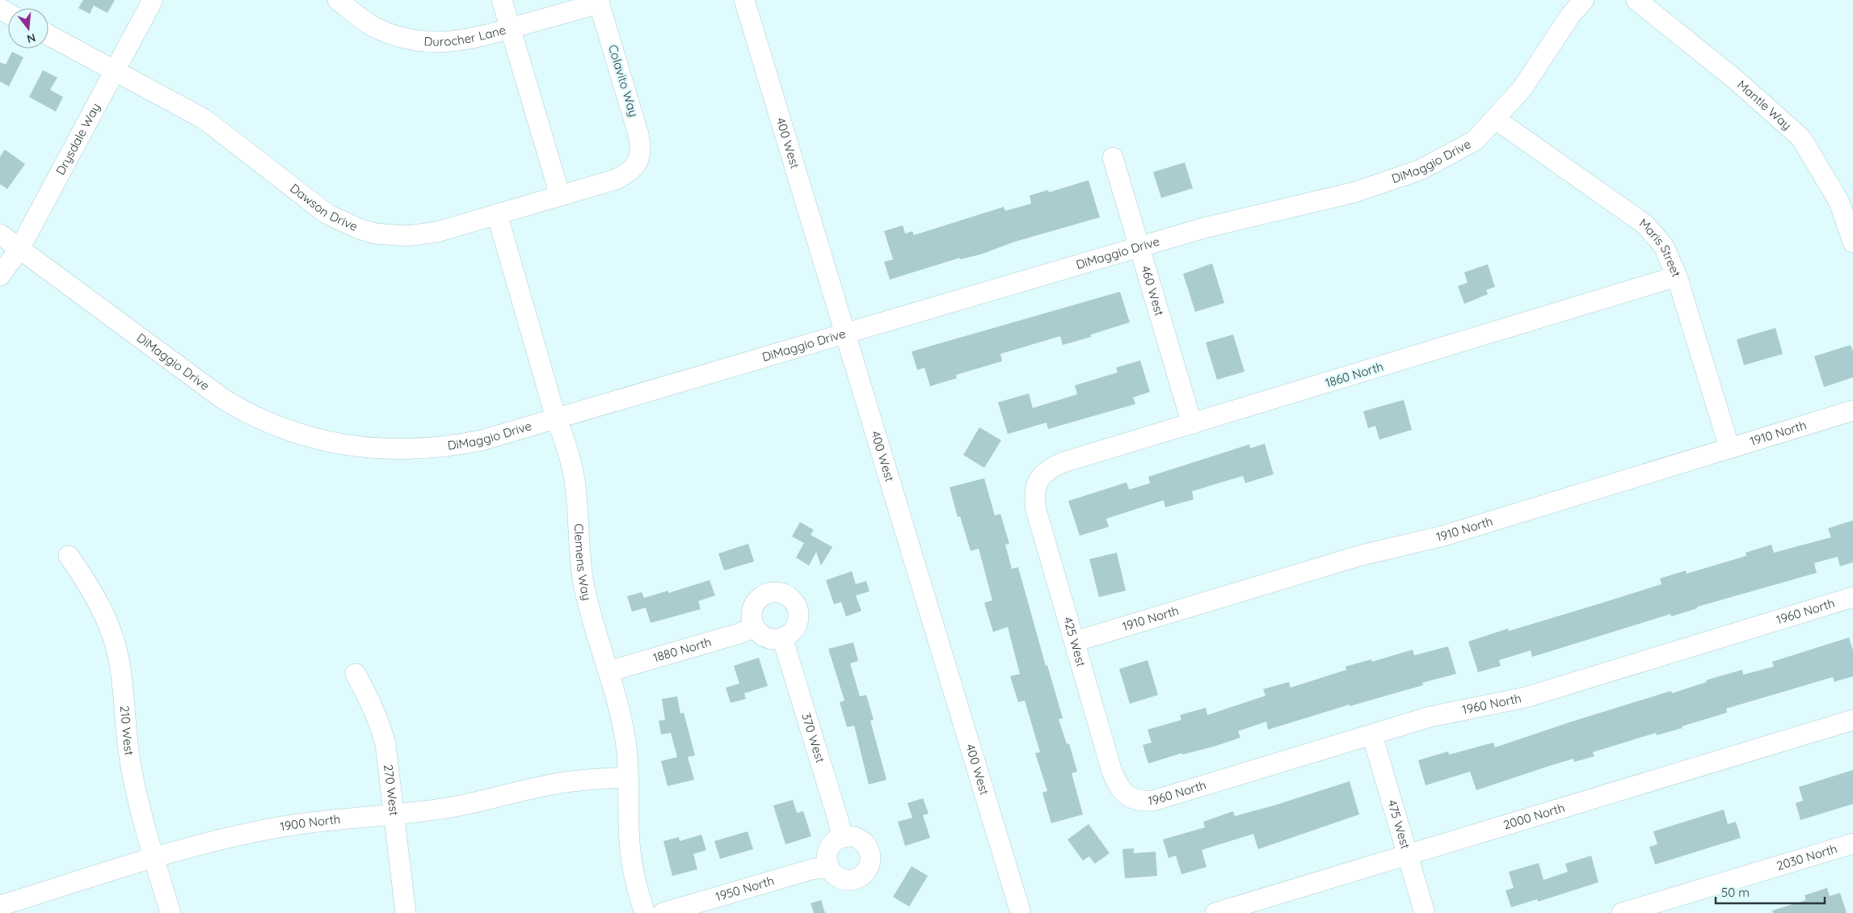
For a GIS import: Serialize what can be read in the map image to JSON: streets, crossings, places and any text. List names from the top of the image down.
{
  "streets": {
    "street": [
      "Durocher Lane",
      "Colavito Way",
      "Mantle Way",
      "Drysdale Way",
      "400 West",
      "DiMaggio Drive",
      "Dawson Drive",
      "Maris Street",
      "460 West",
      "1860 North",
      "1910 North",
      "Clemens Way",
      "1960 North",
      "425 West",
      "1880 North",
      "210 West",
      "370 West",
      "270 West",
      "2000 North",
      "1900 North",
      "475 West",
      "2030 North",
      "1950 North"
    ]
  },
  "crossings": [
    ["Durocher Lane", "Colavito Way"],
    ["Colavito Way", "Dawson Drive"],
    ["Drysdale Way", "DiMaggio Drive"],
    ["Drysdale Way", "Dawson Drive"],
    ["400 West", "DiMaggio Drive"],
    ["DiMaggio Drive", "Maris Street"],
    ["DiMaggio Drive", "460 West"],
    ["DiMaggio Drive", "Clemens Way"],
    ["Dawson Drive", "Clemens Way"],
    ["Maris Street", "1860 North"],
    ["Maris Street", "1910 North"],
    ["460 West", "1860 North"],
    ["1860 North", "425 West"],
    ["1910 North", "425 West"],
    ["Clemens Way", "1880 North"],
    ["Clemens Way", "1900 North"],
    ["1960 North", "425 West"],
    ["1960 North", "475 West"],
    ["1880 North", "370 West"],
    ["210 West", "1900 North"],
    ["370 West", "1950 North"],
    ["270 West", "1900 North"],
    ["2000 North", "475 West"]
  ],
  "scale_bar": "50 m",
  "north": "bottom"
}
